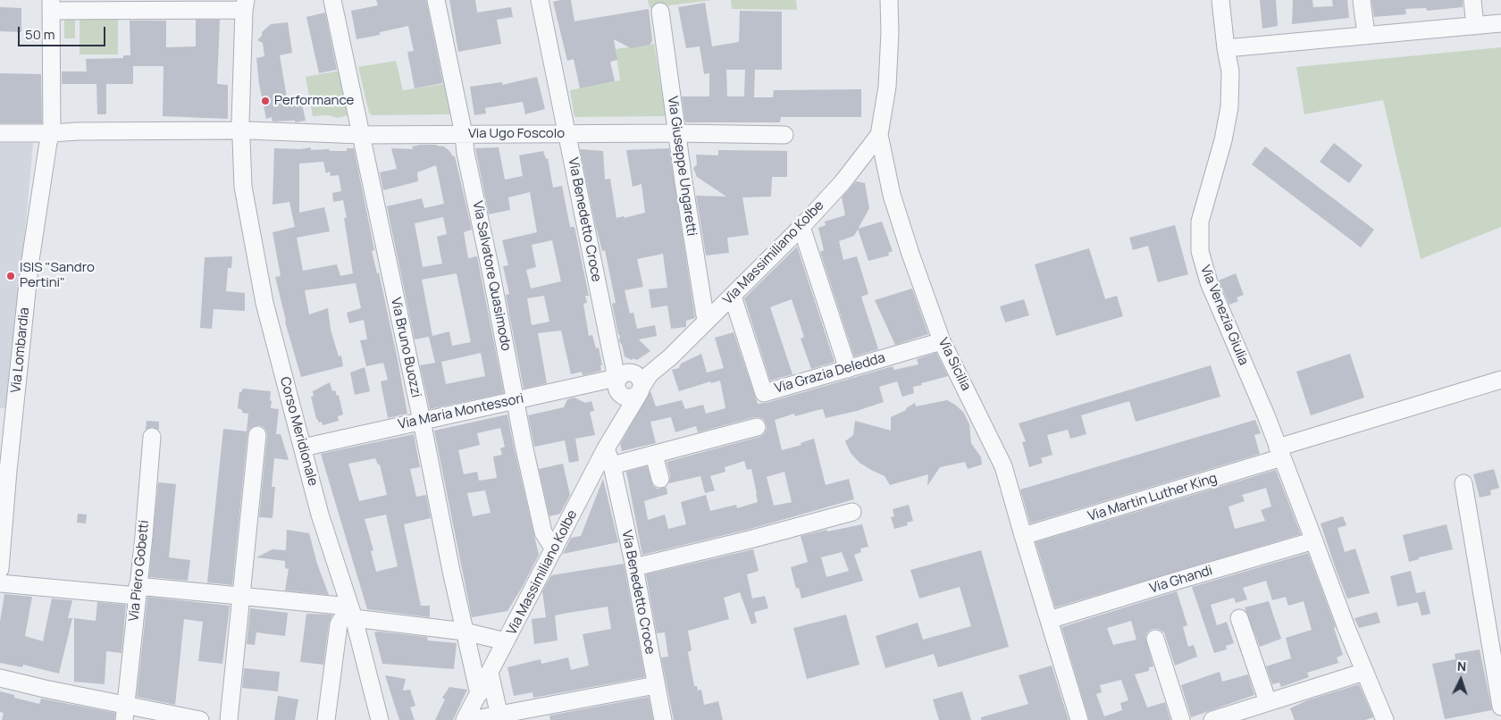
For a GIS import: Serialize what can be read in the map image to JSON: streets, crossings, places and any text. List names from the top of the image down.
{
  "streets": {
    "street": [
      "Via Ugo Foscolo",
      "Via Giuseppe Ungaretti",
      "Via Benedetto Croce",
      "Via Massimiliano Kolbe",
      "Via Salvatore Quasimodo",
      "Via Venezia Giulia",
      "Via Bruno Buozzi",
      "Via Lombardia",
      "Via Sicilia",
      "Via Grazia Deledda",
      "Via Maria Montessori",
      "Corso Meridionale",
      "Via Martin Luther King",
      "Via Piero Gobetti",
      "Via Ghandi"
    ]
  },
  "crossings": [
    ["Via Ugo Foscolo", "Via Giuseppe Ungaretti"],
    ["Via Ugo Foscolo", "Via Benedetto Croce"],
    ["Via Ugo Foscolo", "Via Salvatore Quasimodo"],
    ["Via Ugo Foscolo", "Via Bruno Buozzi"],
    ["Via Ugo Foscolo", "Corso Meridionale"],
    ["Via Giuseppe Ungaretti", "Via Massimiliano Kolbe"],
    ["Via Benedetto Croce", "Via Massimiliano Kolbe"],
    ["Via Benedetto Croce", "Via Maria Montessori"],
    ["Via Massimiliano Kolbe", "Via Salvatore Quasimodo"],
    ["Via Massimiliano Kolbe", "Via Bruno Buozzi"],
    ["Via Massimiliano Kolbe", "Via Sicilia"],
    ["Via Massimiliano Kolbe", "Via Grazia Deledda"],
    ["Via Massimiliano Kolbe", "Via Maria Montessori"],
    ["Via Salvatore Quasimodo", "Via Maria Montessori"],
    ["Via Venezia Giulia", "Via Martin Luther King"],
    ["Via Venezia Giulia", "Via Ghandi"],
    ["Via Bruno Buozzi", "Via Maria Montessori"],
    ["Via Sicilia", "Via Grazia Deledda"],
    ["Via Sicilia", "Via Martin Luther King"],
    ["Via Sicilia", "Via Ghandi"],
    ["Via Maria Montessori", "Corso Meridionale"]
  ],
  "places": ["Performance", "ISIS \"Sandro Pertini\""],
  "scale_bar": "50 m",
  "north": "top"
}
